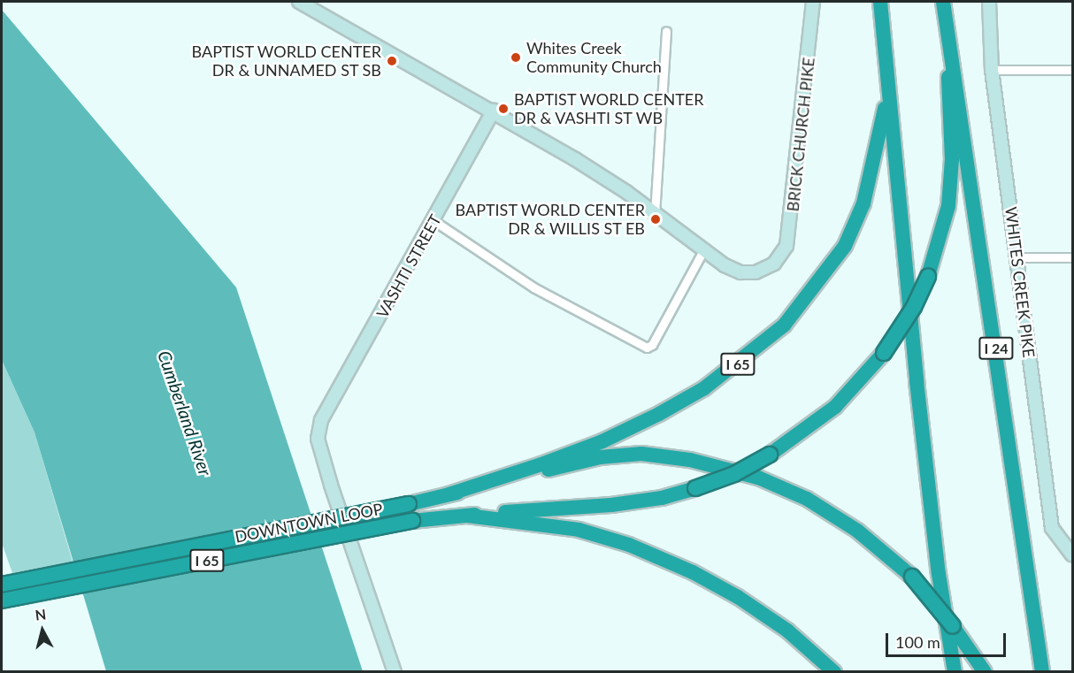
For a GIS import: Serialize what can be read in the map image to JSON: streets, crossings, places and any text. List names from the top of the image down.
{
  "streets": {
    "highway": ["I 24", "I 65", "DOWNTOWN LOOP"],
    "street": ["BRICK CHURCH PIKE", "VASHTI STREET", "WHITES CREEK PIKE"]
  },
  "crossings": [
    ["I 24", "I 65"],
    ["I 65", "DOWNTOWN LOOP"]
  ],
  "water": ["Cumberland River"],
  "places": [
    "Whites Creek Community Church",
    "BAPTIST WORLD CENTER DR & UNNAMED ST SB",
    "BAPTIST WORLD CENTER DR & VASHTI ST WB",
    "BAPTIST WORLD CENTER DR & WILLIS ST EB"
  ],
  "scale_bar": "100 m",
  "north": "top"
}
